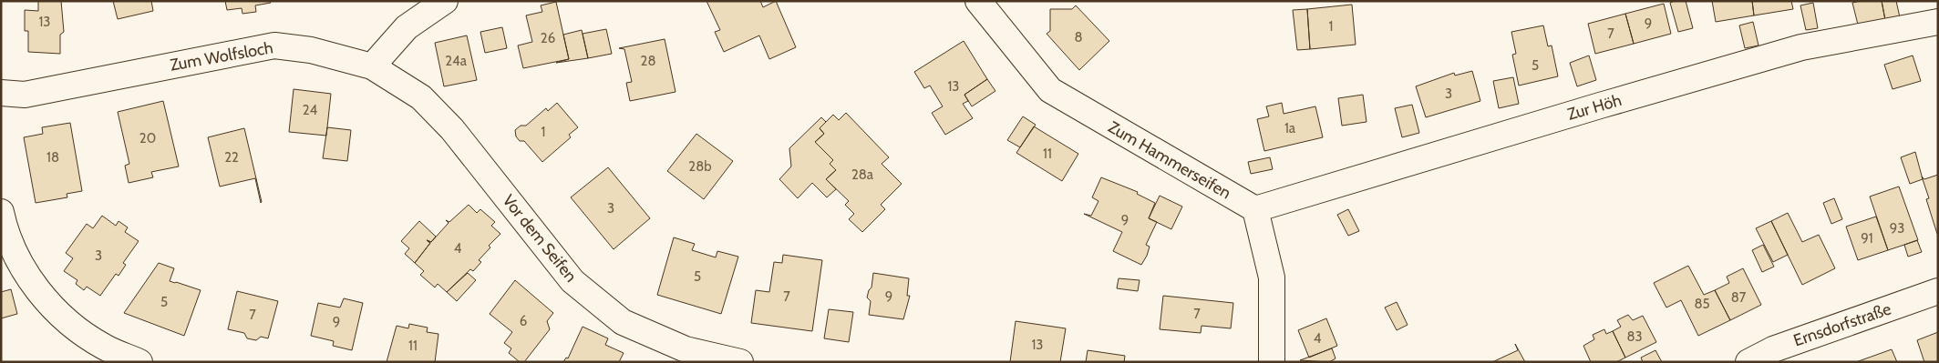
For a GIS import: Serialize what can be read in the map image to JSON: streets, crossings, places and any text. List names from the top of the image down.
{
  "streets": {
    "street": [
      "Zum Wolfsloch",
      "Zur Höh",
      "Zum Hammerseifen",
      "Vor dem Seifen",
      "Ernsdorfstraße"
    ]
  },
  "crossings": [
    ["Zum Wolfsloch", "Vor dem Seifen"],
    ["Zur Höh", "Zum Hammerseifen"]
  ],
  "house_numbers": [
    "13",
    "9",
    "1",
    "7",
    "8",
    "26",
    "24a",
    "28",
    "5",
    "13",
    "3",
    "24",
    "1a",
    "1",
    "20",
    "11",
    "18",
    "22",
    "28b",
    "28a",
    "3",
    "9",
    "93",
    "91",
    "4",
    "3",
    "5",
    "7",
    "9",
    "87",
    "5",
    "85",
    "7",
    "7",
    "6",
    "9",
    "83",
    "4",
    "13",
    "11"
  ]
}
